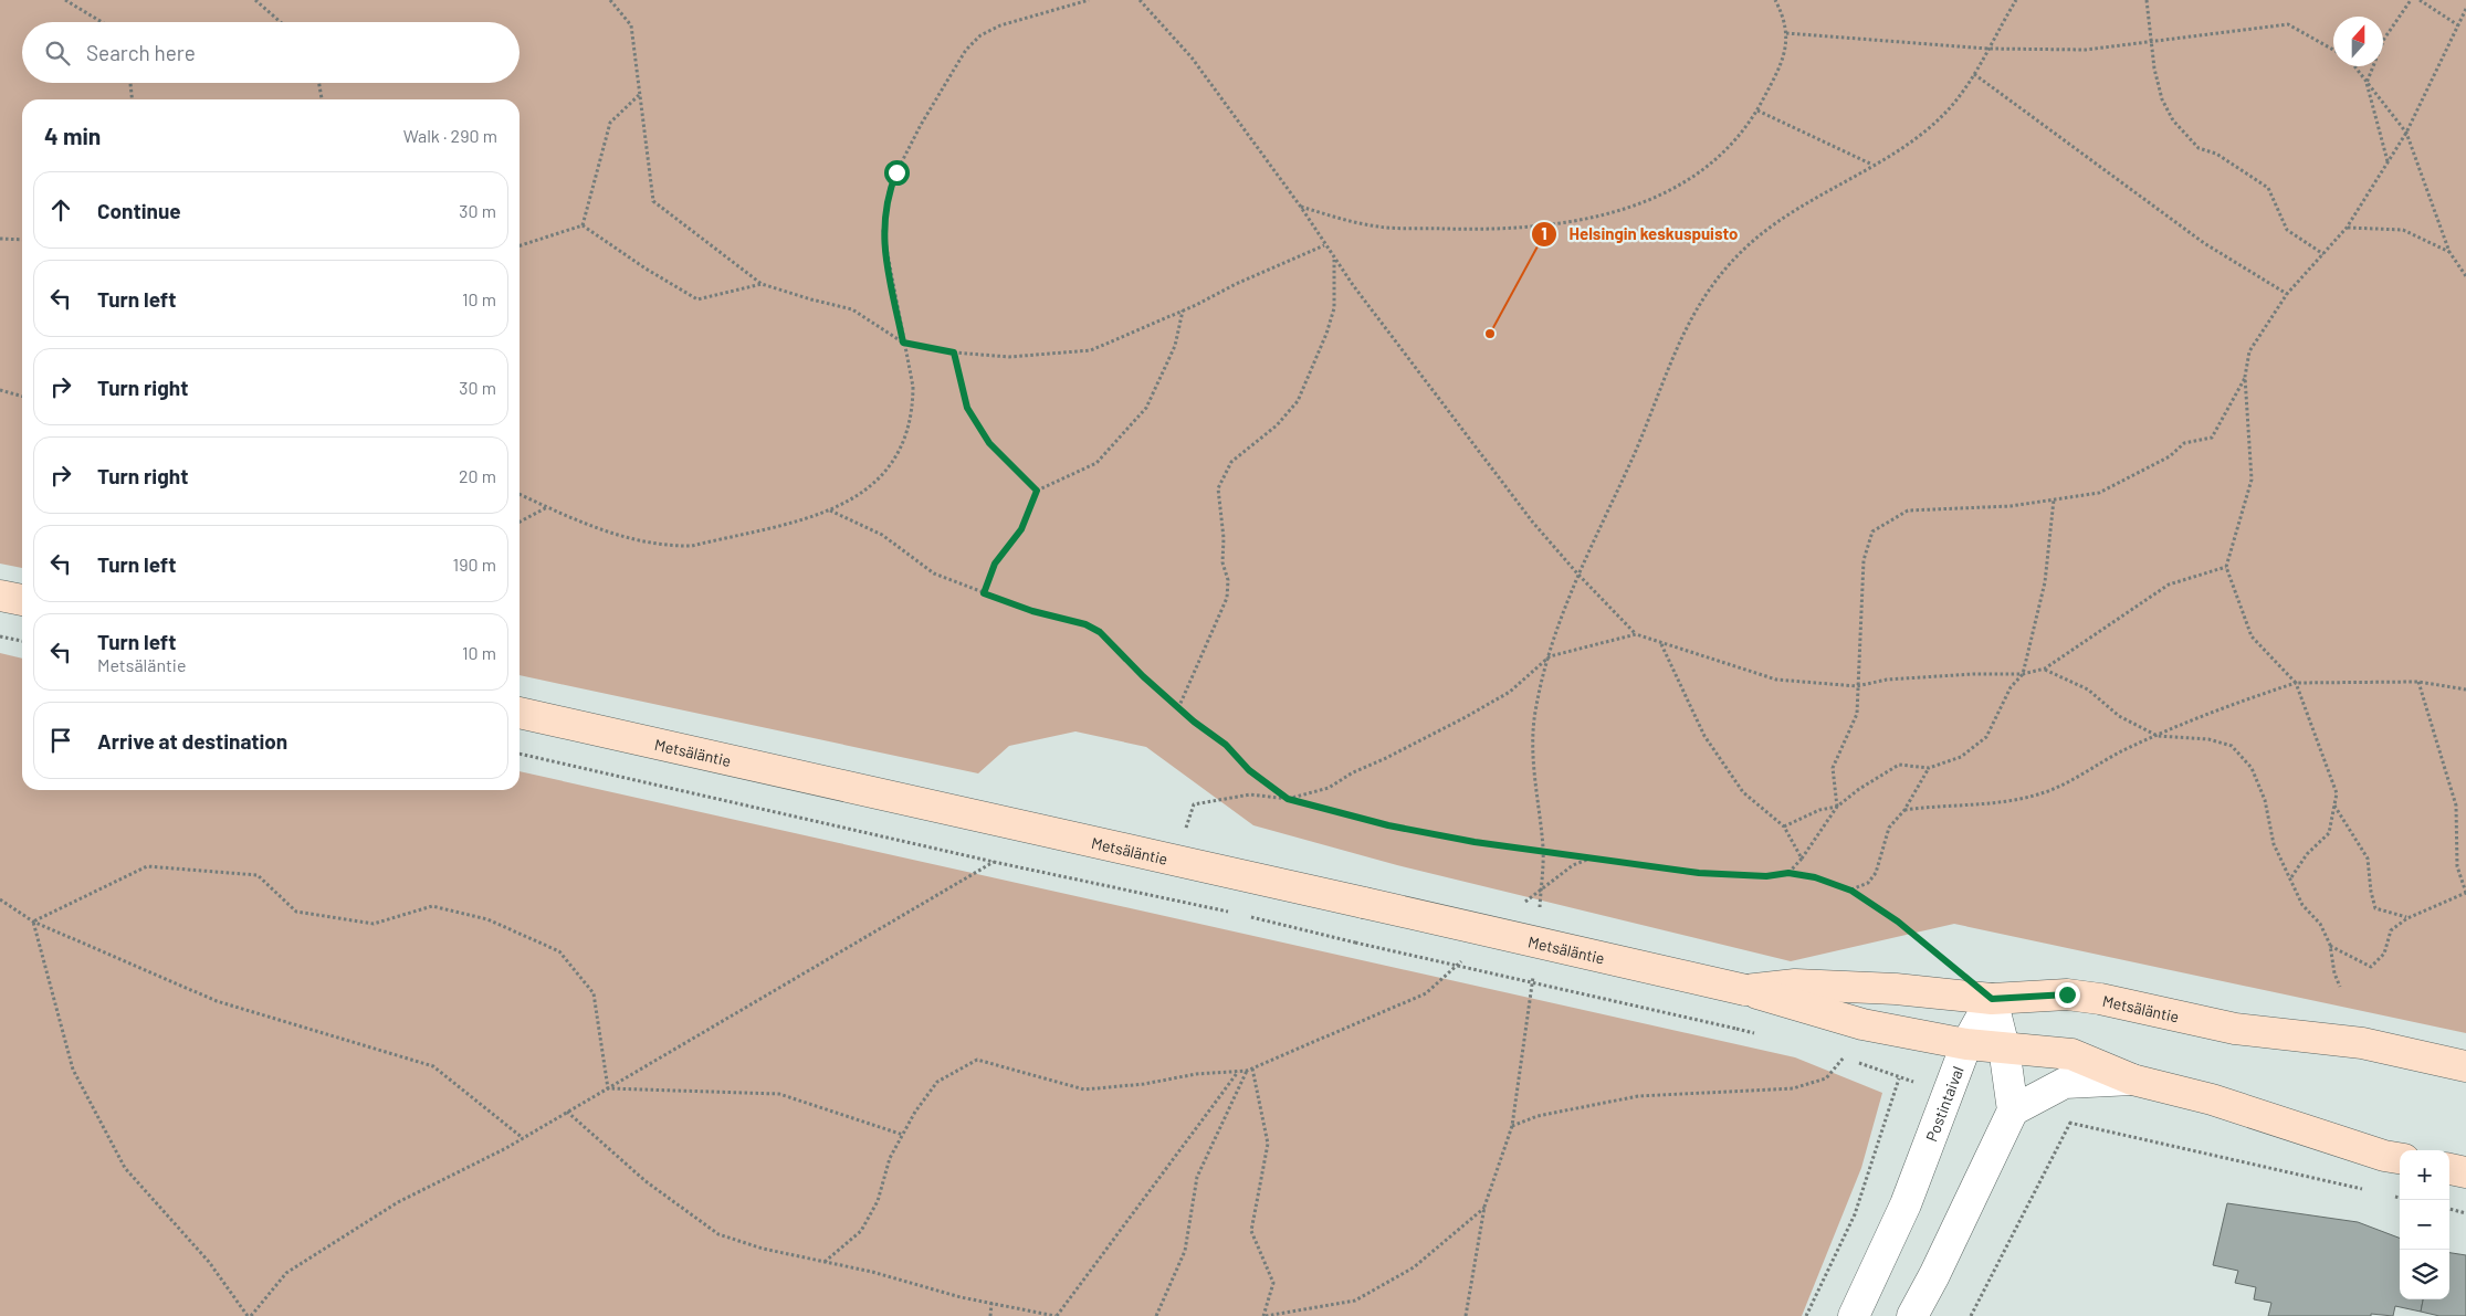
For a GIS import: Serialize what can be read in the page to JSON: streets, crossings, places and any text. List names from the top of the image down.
{
  "streets": {
    "main road": ["Metsäläntie"],
    "street": ["Postintaival"]
  },
  "crossings": [
    ["Metsäläntie", "Postintaival"]
  ],
  "places": ["Helsingin keskuspuisto"],
  "north": "top",
  "page": {
    "search": "Search here",
    "heading": ["4 min", "Walk · 290 m"],
    "list": [
      ["Continue", "30 m"],
      ["Turn left", "10 m"],
      ["Turn right", "30 m"],
      ["Turn right", "20 m"],
      ["Turn left", "190 m"],
      ["Turn left", "Metsäläntie", "10 m"],
      "Arrive at destination"
    ],
    "map_buttons": ["+", "−"]
  }
}
